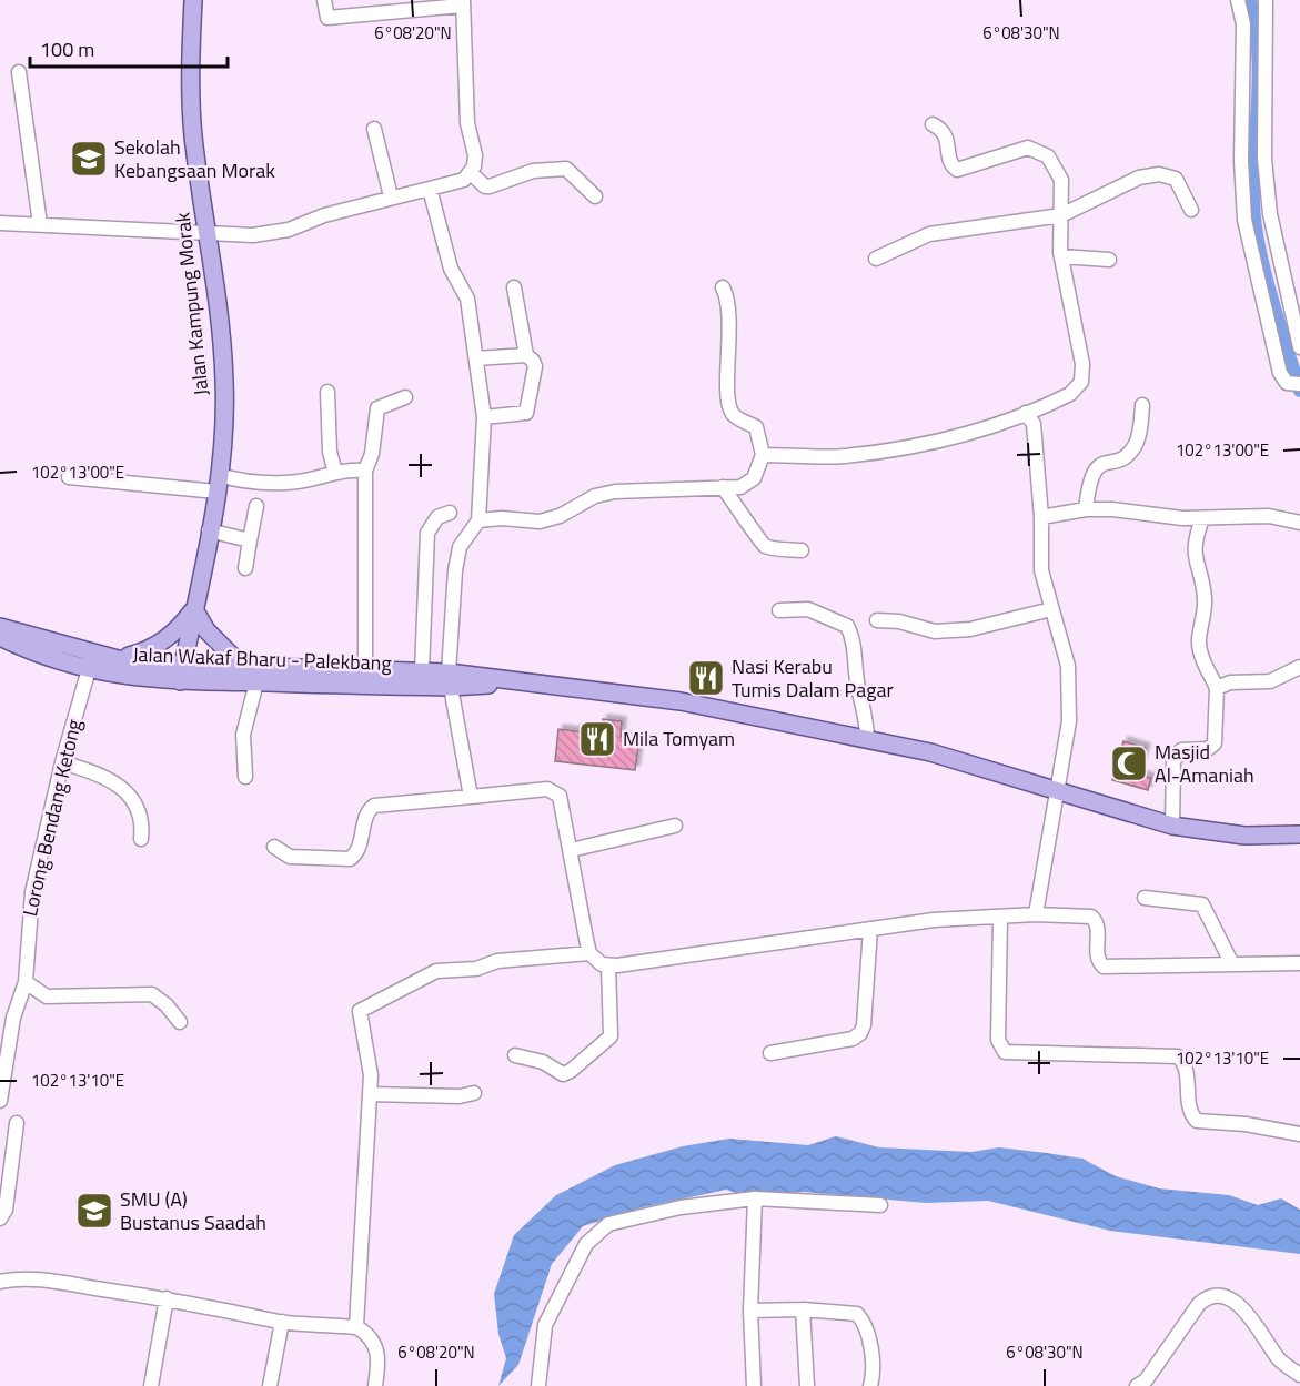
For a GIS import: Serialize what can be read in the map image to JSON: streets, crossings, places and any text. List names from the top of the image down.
{
  "streets": {
    "main road": ["Jalan Kampung Morak", "Jalan Wakaf Bharu - Palekbang"],
    "street": ["Lorong Bendang Ketong"]
  },
  "crossings": [
    ["Jalan Kampung Morak", "Jalan Wakaf Bharu - Palekbang"],
    ["Jalan Wakaf Bharu - Palekbang", "Lorong Bendang Ketong"]
  ],
  "places": {
    "school or university": ["Sekolah Kebangsaan Morak", "SMU (A) Bustanus Saadah"],
    "restaurant": ["Nasi Kerabu Tumis Dalam Pagar", "Mila Tomyam"],
    "mosque": ["Masjid Al-Amaniah"]
  },
  "scale_bar": "100 m",
  "coordinates": [
    "6°08'20\"N",
    "6°08'30\"N",
    "102°13'00\"E",
    "102°13'10\"E"
  ]
}
